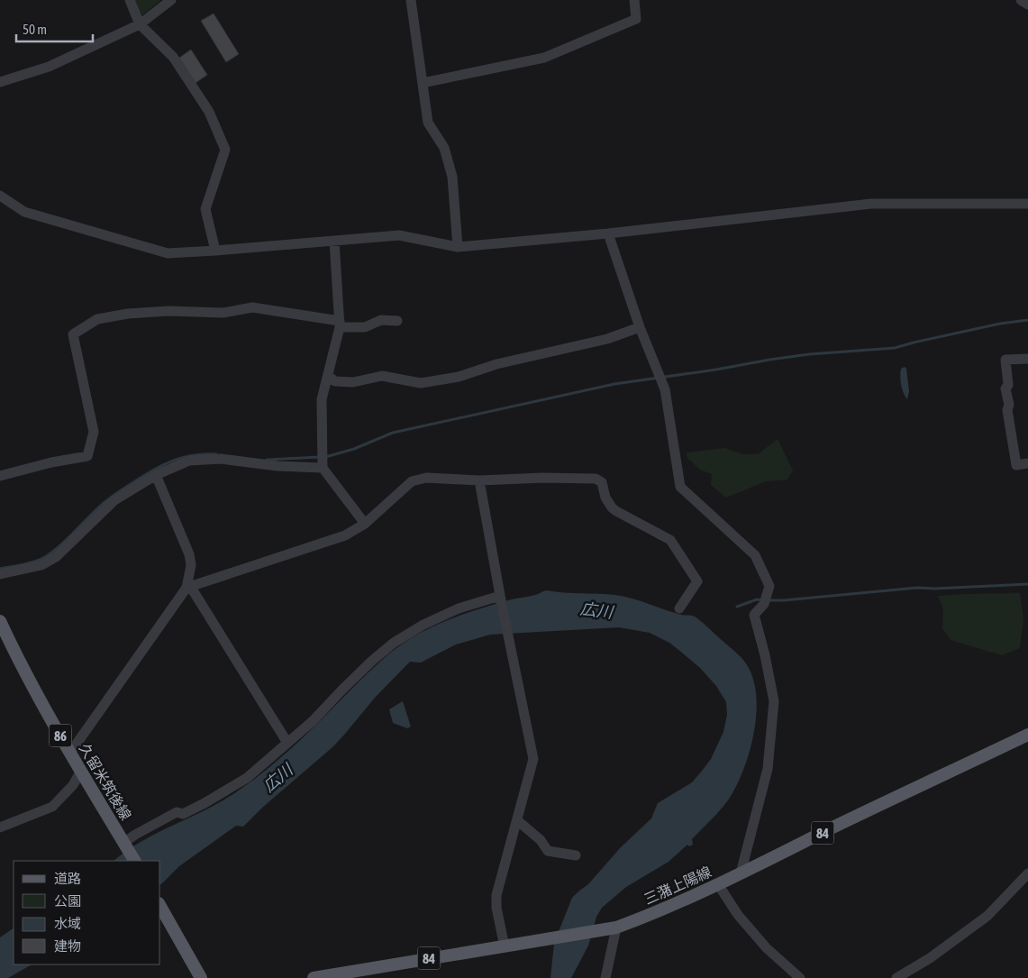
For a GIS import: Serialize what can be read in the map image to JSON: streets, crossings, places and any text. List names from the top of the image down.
{
  "streets": {
    "main road": [
      "86",
      "久留米筑後線",
      "84",
      "三潴上陽線"
    ]
  },
  "water": ["広川"],
  "legend": [
    "道路",
    "公園",
    "水域",
    "建物"
  ],
  "scale_bar": "50 m"
}
